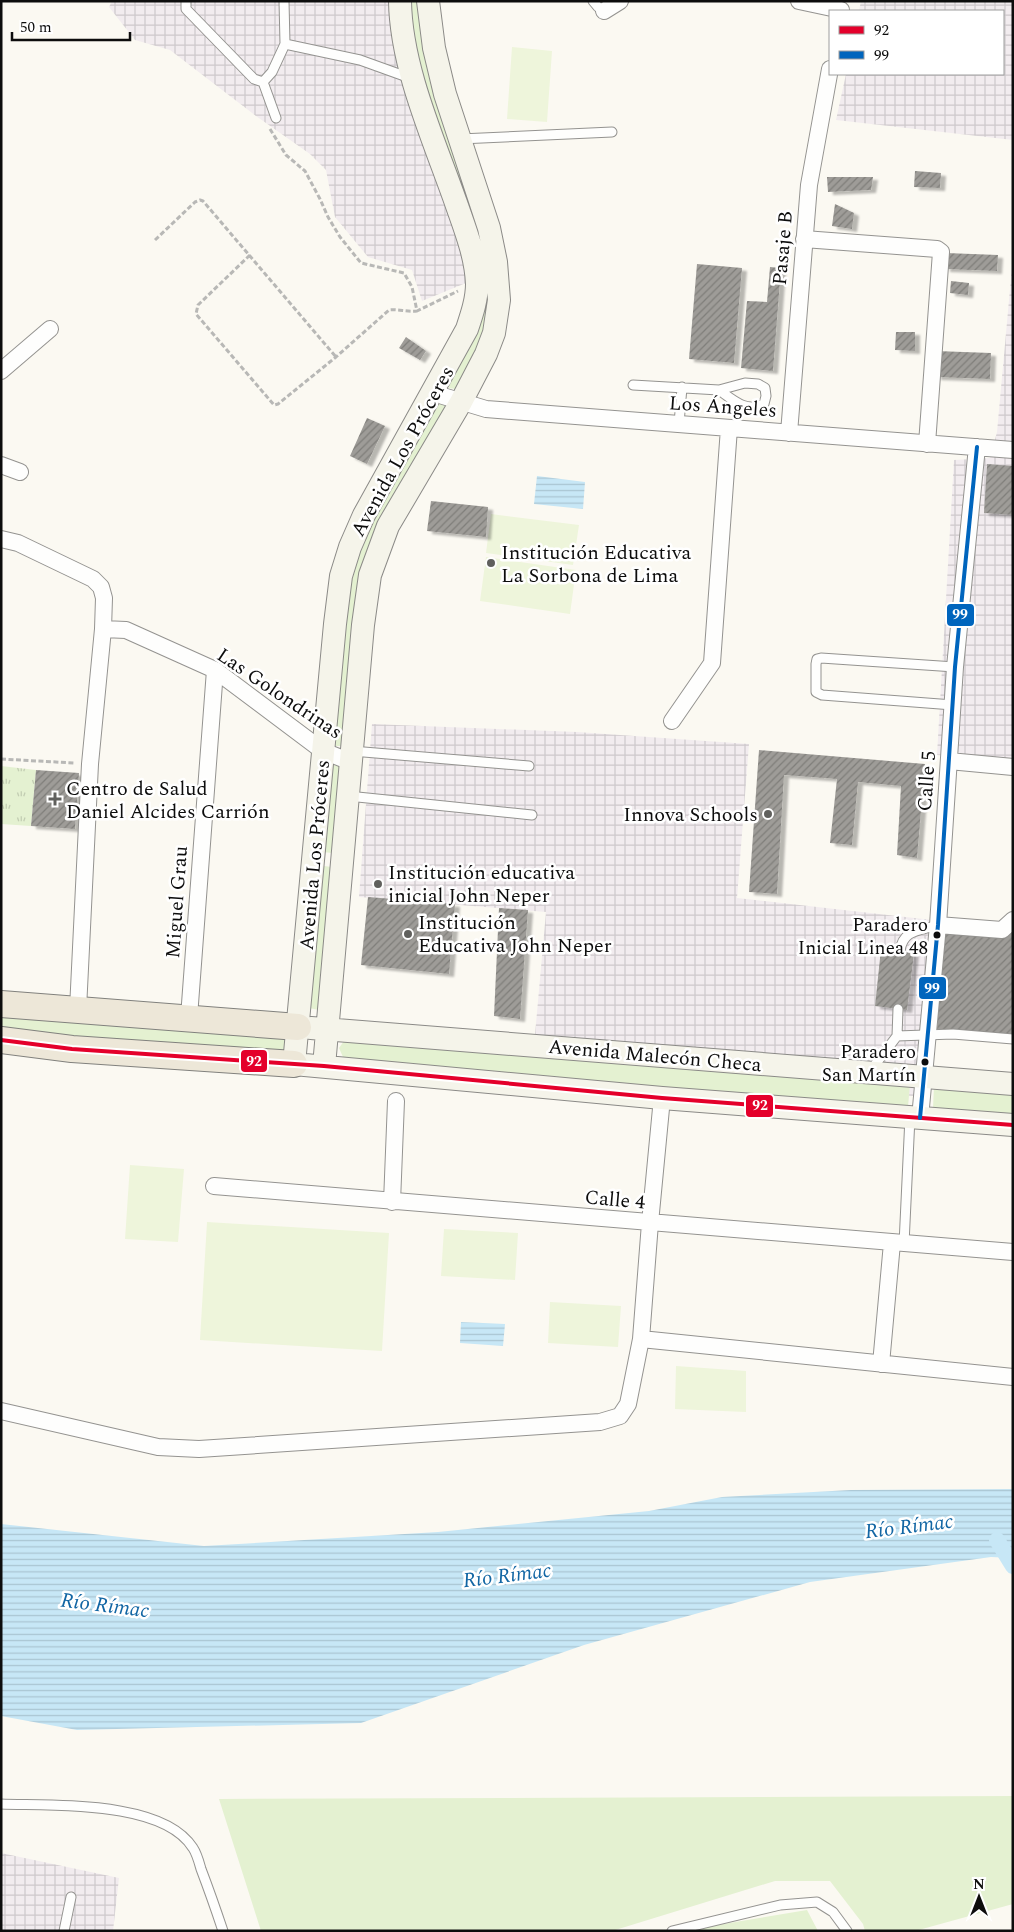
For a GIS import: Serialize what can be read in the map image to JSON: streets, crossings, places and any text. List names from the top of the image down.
{
  "streets": {
    "main road": ["Avenida Los Próceres", "Avenida Malecón Checa"],
    "street": [
      "Pasaje B",
      "Los Ángeles",
      "Las Golondrinas",
      "Calle 5",
      "Miguel Grau",
      "Calle 4"
    ]
  },
  "crossings": [
    ["Pasaje B", "Los Ángeles"],
    ["Los Ángeles", "Avenida Los Próceres"],
    ["Los Ángeles", "Calle 5"],
    ["Avenida Los Próceres", "Las Golondrinas"],
    ["Avenida Los Próceres", "Avenida Malecón Checa"],
    ["Las Golondrinas", "Miguel Grau"],
    ["Calle 5", "Avenida Malecón Checa"]
  ],
  "water": ["Río Rímac"],
  "places": {
    "other": [
      "Institución Educativa La Sorbona de Lima",
      "Innova Schools",
      "Institución educativa inicial John Neper",
      "Institución Educativa John Neper",
      "Paradero Inicial Linea 48",
      "Paradero San Martín"
    ],
    "health": ["Centro de Salud Daniel Alcides Carrión"]
  },
  "lines": ["transit line 99", "transit line 92"],
  "legend": ["92", "99"],
  "scale_bar": "50 m",
  "north": "top"
}
